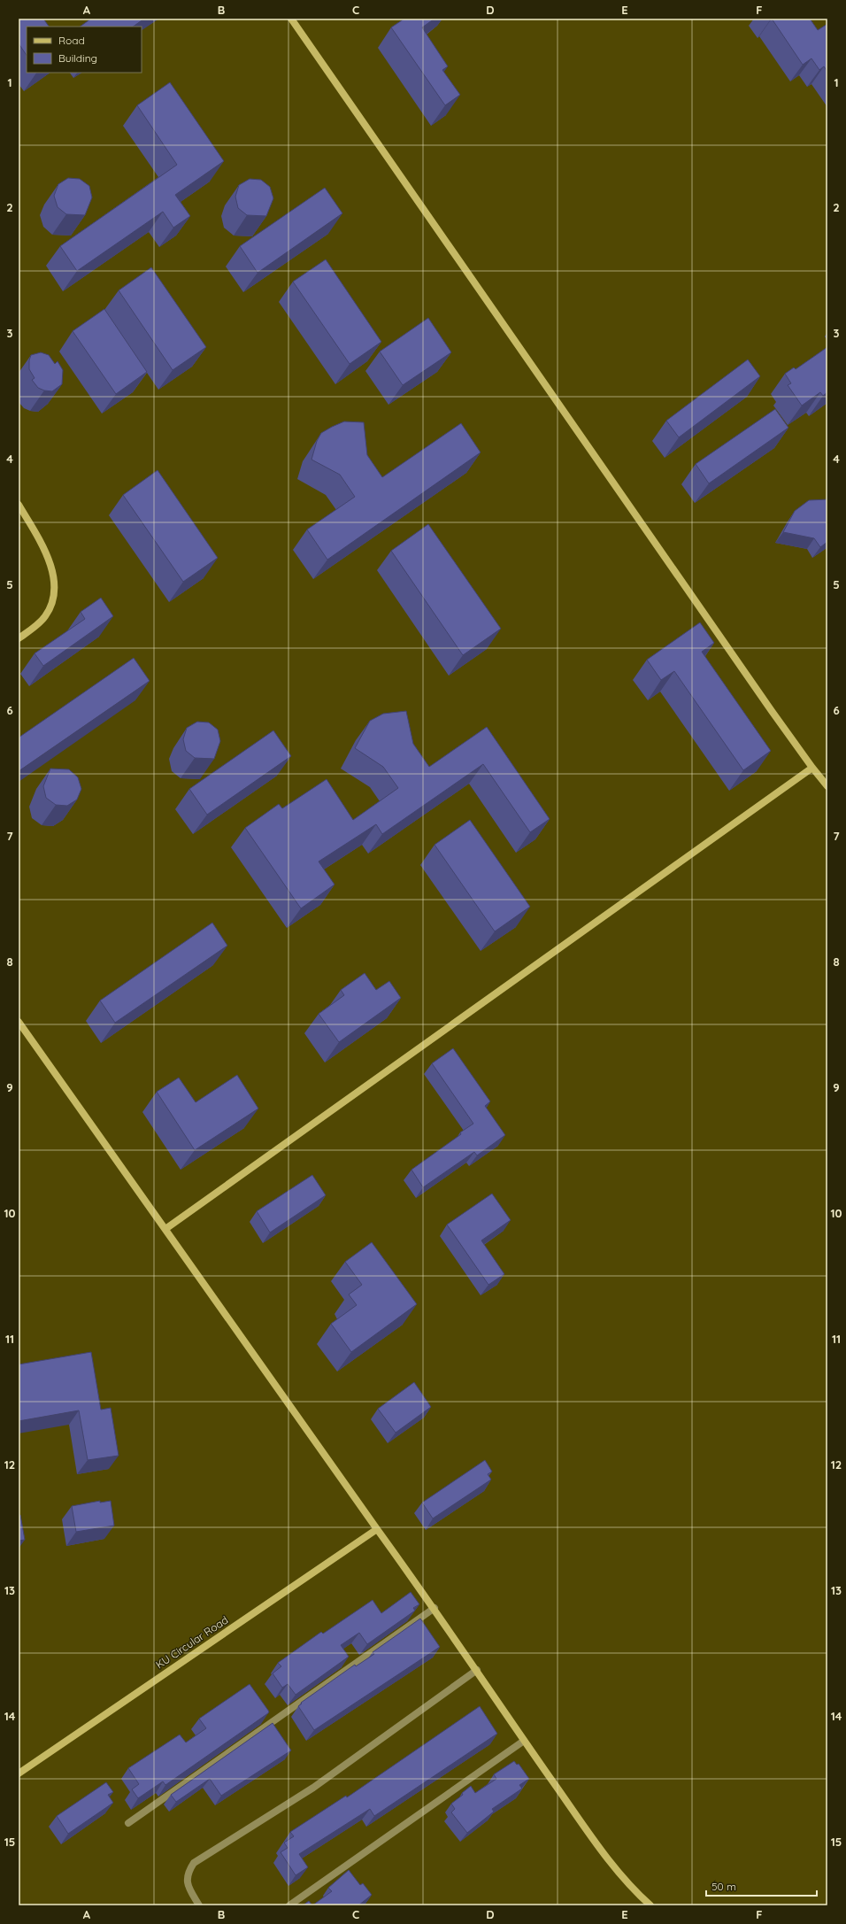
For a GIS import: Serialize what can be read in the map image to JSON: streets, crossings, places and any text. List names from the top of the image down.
{
  "streets": {
    "street": ["KU Circular Road"]
  },
  "legend": ["Road", "Building"],
  "scale_bar": "50 m",
  "grid": {
    "columns": [
      "A",
      "B",
      "C",
      "D",
      "E",
      "F"
    ],
    "rows": [
      "1",
      "2",
      "3",
      "4",
      "5",
      "6",
      "7",
      "8",
      "9",
      "10",
      "11",
      "12",
      "13",
      "14",
      "15"
    ]
  }
}
